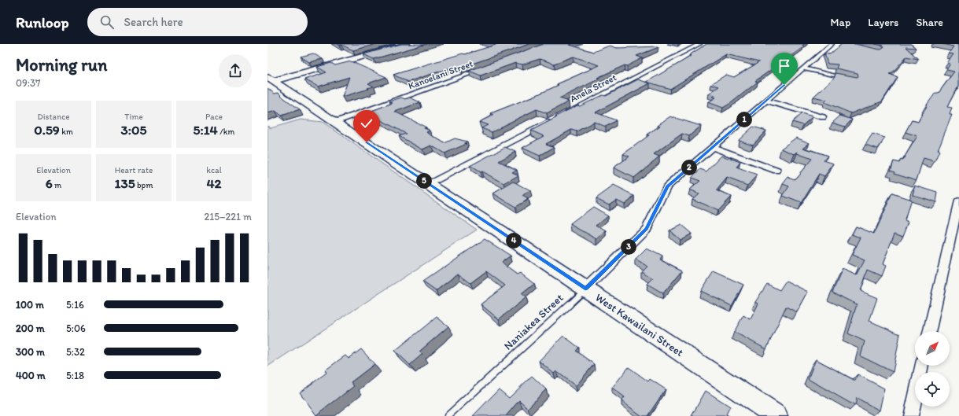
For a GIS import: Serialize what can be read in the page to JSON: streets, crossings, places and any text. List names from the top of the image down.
{
  "streets": {
    "street": [
      "Kanoelani Street",
      "Anela Street",
      "Naniakea Street",
      "West Kawailani Street"
    ]
  },
  "crossings": [
    ["Kanoelani Street", "West Kawailani Street"],
    ["Naniakea Street", "West Kawailani Street"]
  ],
  "north": "top right",
  "page": {
    "header": "Runloop",
    "search": "Search here",
    "nav": ["Map", "Layers", "Share"],
    "heading": ["Morning run", "09:37"],
    "stats": [
      ["Distance", "0.59 km"],
      ["Time", "3:05"],
      ["Pace", "5:14 /km"],
      ["Elevation", "6 m"],
      ["Heart rate", "135 bpm"],
      ["kcal", "42"]
    ],
    "pins": [
      "1",
      "2",
      "5",
      "4",
      "3"
    ],
    "chart": ["Elevation", "215–221 m"],
    "list": [
      {
        "name": "100 m",
        "note": "5:16"
      },
      {
        "name": "200 m",
        "note": "5:06"
      },
      {
        "name": "300 m",
        "note": "5:32"
      },
      {
        "name": "400 m",
        "note": "5:18"
      }
    ]
  }
}
